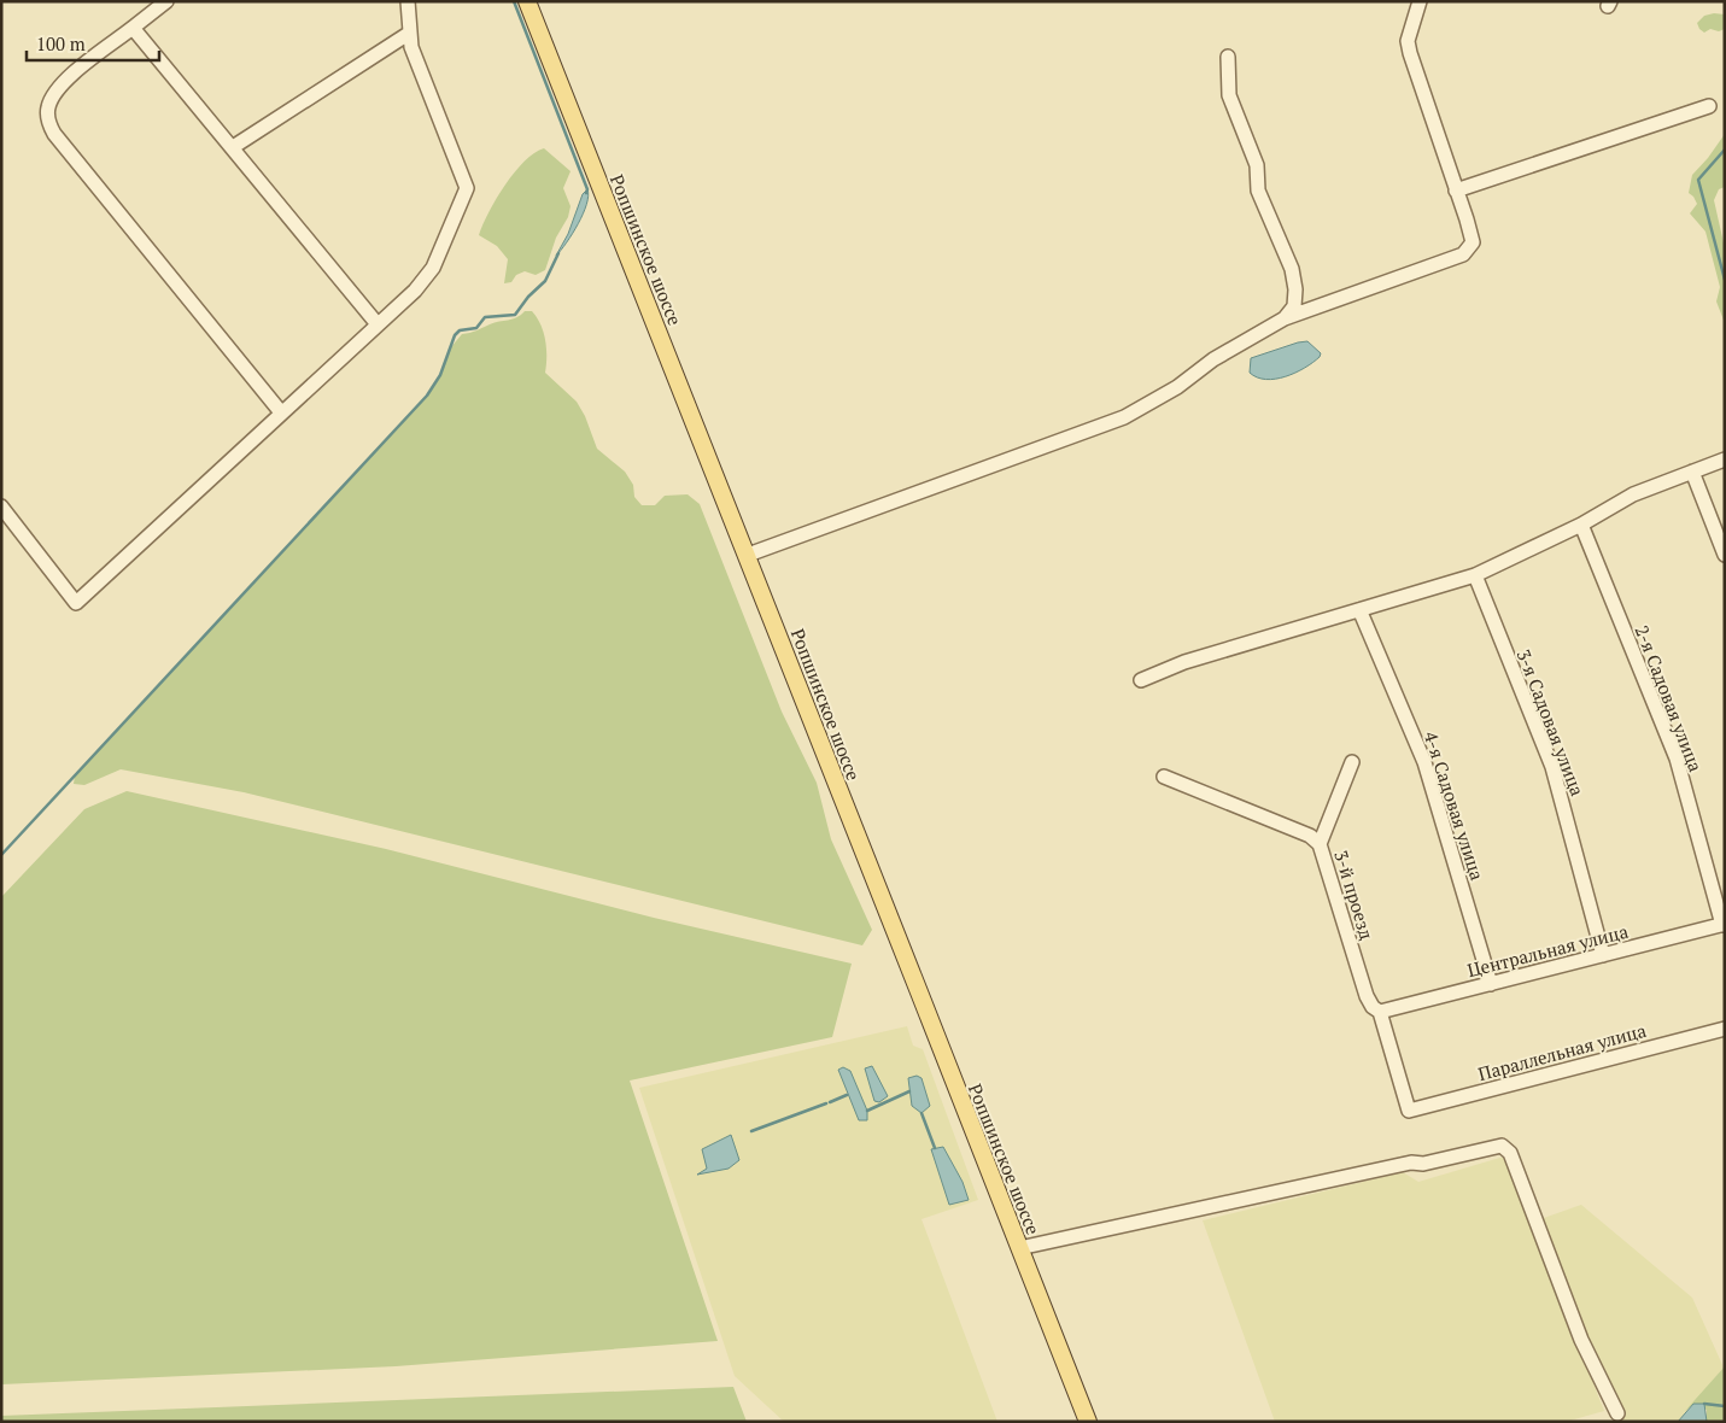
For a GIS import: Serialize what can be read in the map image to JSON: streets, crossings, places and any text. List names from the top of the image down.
{
  "streets": {
    "main road": ["Ропшинское шоссе"],
    "street": [
      "2-я Садовая улица",
      "3-я Садовая улица",
      "4-я Садовая улица",
      "3-й проезд",
      "Центральная улица",
      "Параллельная улица"
    ]
  },
  "crossings": [
    ["2-я Садовая улица", "Центральная улица"],
    ["3-я Садовая улица", "Центральная улица"],
    ["4-я Садовая улица", "Центральная улица"],
    ["3-й проезд", "Центральная улица"],
    ["3-й проезд", "Параллельная улица"]
  ],
  "scale_bar": "100 m"
}
